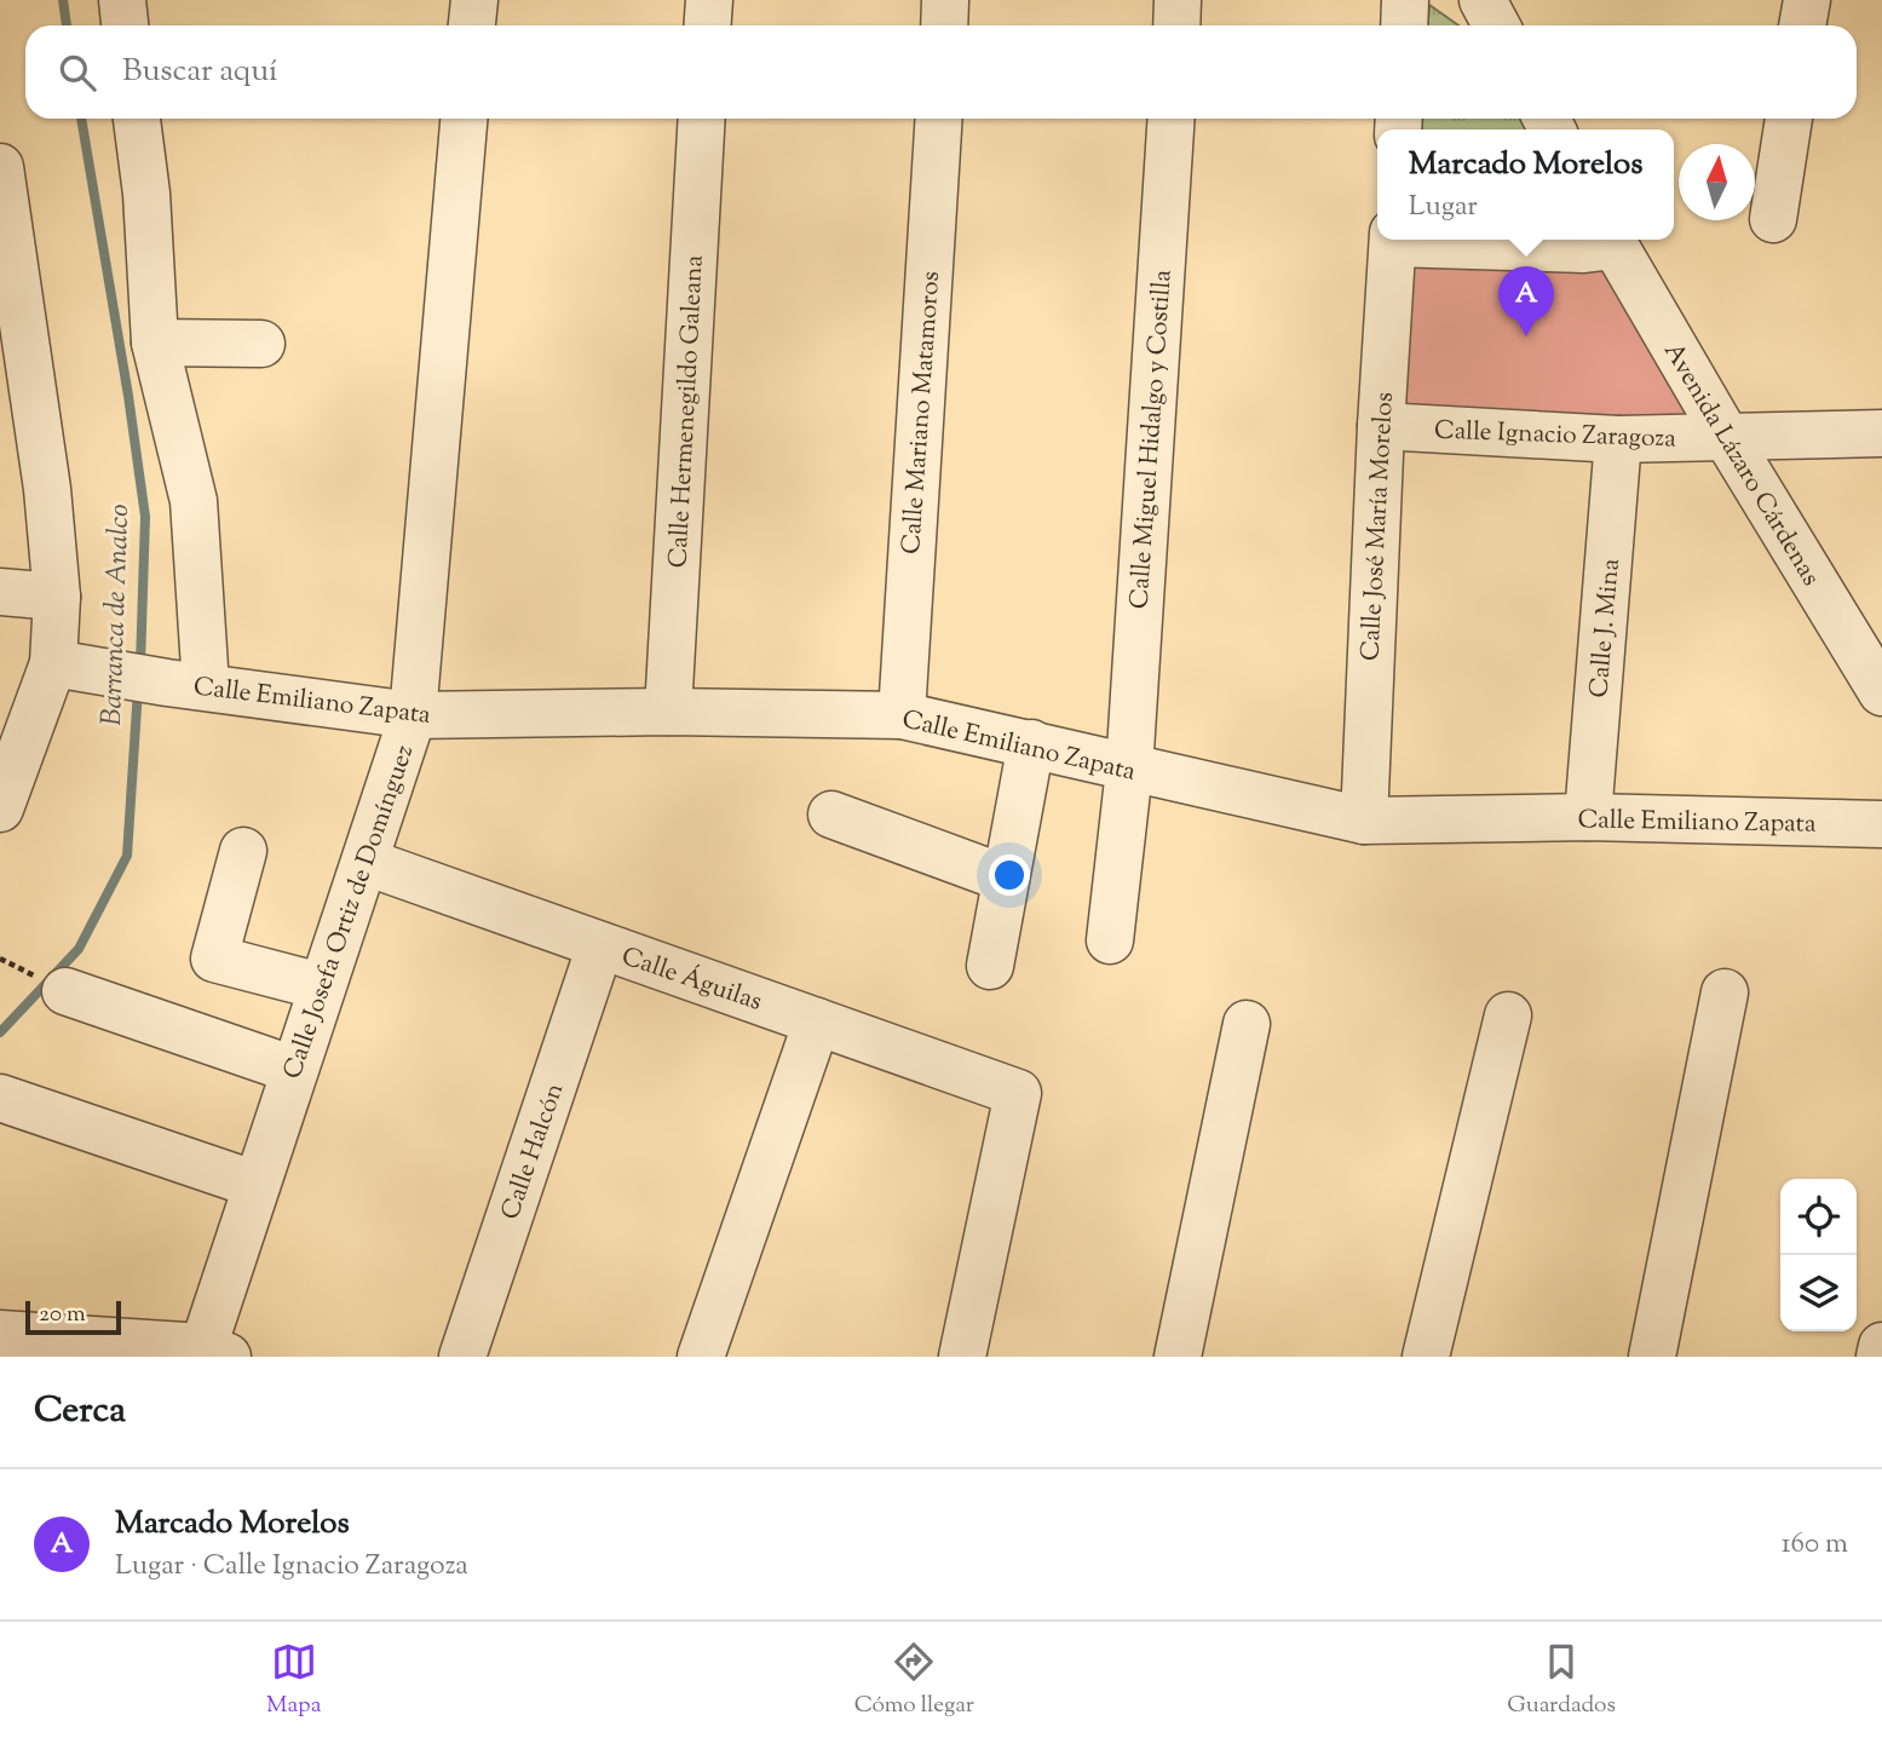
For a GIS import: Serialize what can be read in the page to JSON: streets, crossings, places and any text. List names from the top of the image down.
{
  "streets": {
    "street": [
      "Calle Hermenegildo Galeana",
      "Calle Mariano Matamoros",
      "Calle Ignacio Zaragoza",
      "Calle Miguel Hidalgo y Costilla",
      "Avenida Lázaro Cárdenas",
      "Calle José María Morelos",
      "Calle J. Mina",
      "Calle Emiliano Zapata",
      "Calle Josefa Ortiz de Domínguez",
      "Calle Águilas",
      "Calle Halcón"
    ]
  },
  "crossings": [
    ["Calle Hermenegildo Galeana", "Calle Emiliano Zapata"],
    ["Calle Mariano Matamoros", "Calle Emiliano Zapata"],
    ["Calle Ignacio Zaragoza", "Avenida Lázaro Cárdenas"],
    ["Calle Ignacio Zaragoza", "Calle José María Morelos"],
    ["Calle Ignacio Zaragoza", "Calle J. Mina"],
    ["Calle Miguel Hidalgo y Costilla", "Calle Emiliano Zapata"],
    ["Calle José María Morelos", "Calle Emiliano Zapata"],
    ["Calle J. Mina", "Calle Emiliano Zapata"],
    ["Calle Emiliano Zapata", "Calle Josefa Ortiz de Domínguez"],
    ["Calle Josefa Ortiz de Domínguez", "Calle Águilas"],
    ["Calle Águilas", "Calle Halcón"]
  ],
  "water": ["Barranca de Analco"],
  "scale_bar": "20 m",
  "north": "top",
  "page": {
    "search": "Buscar aquí",
    "popup": ["Marcado Morelos", "Lugar"],
    "pins": "A",
    "scale": "20 m",
    "heading": "Cerca",
    "list": [
      {
        "mark": "A",
        "name": "Marcado Morelos",
        "note": "Lugar · Calle Ignacio Zaragoza",
        "value": "160 m"
      }
    ],
    "nav": ["Mapa", "Cómo llegar", "Guardados"]
  }
}
